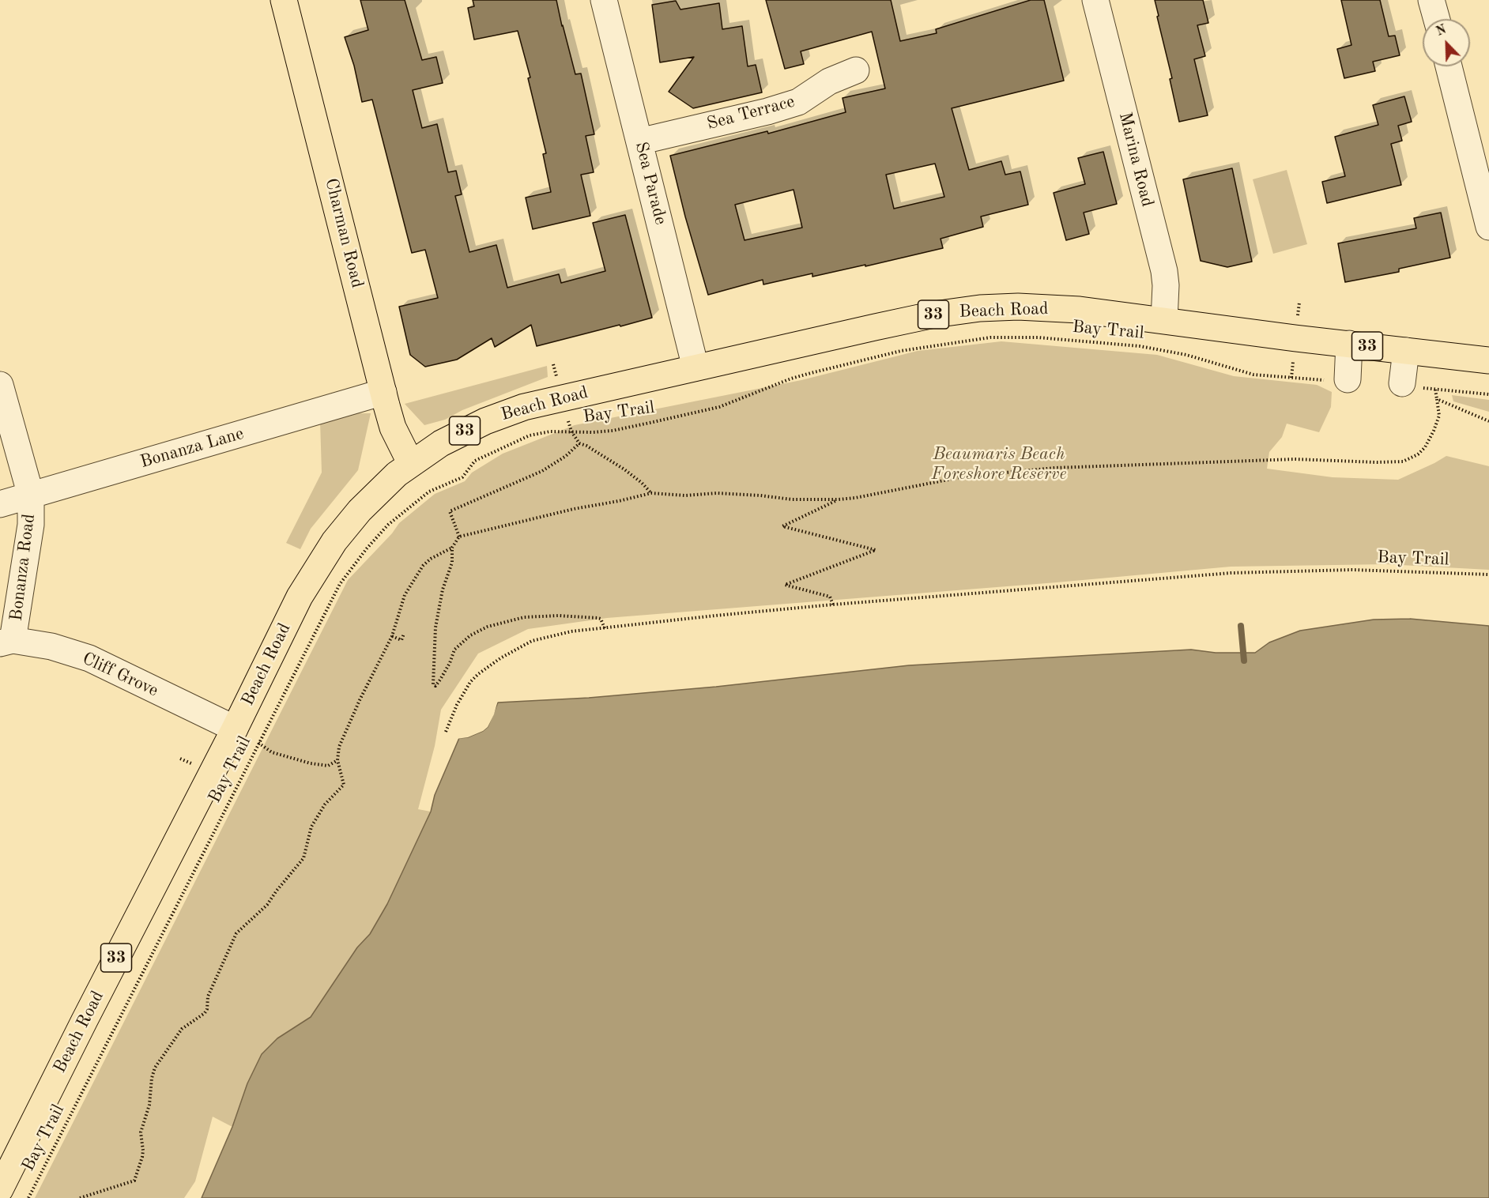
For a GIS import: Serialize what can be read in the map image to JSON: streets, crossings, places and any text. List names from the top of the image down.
{
  "streets": {
    "main road": ["Charman Road", "Beach Road", "33"],
    "street": [
      "Sea Terrace",
      "Marina Road",
      "Sea Parade",
      "Bonanza Lane",
      "Bonanza Road",
      "Cliff Grove"
    ],
    "path": ["Bay Trail"]
  },
  "crossings": [
    ["Sea Terrace", "Sea Parade"],
    ["Marina Road", "Beach Road"],
    ["Sea Parade", "Beach Road"],
    ["Charman Road", "Beach Road"],
    ["Charman Road", "Bonanza Lane"],
    ["Beach Road", "Cliff Grove"],
    ["Bonanza Lane", "Bonanza Road"],
    ["Bonanza Road", "Cliff Grove"]
  ],
  "parks": ["Beaumaris Beach Foreshore Reserve"],
  "north": "top left"
}
